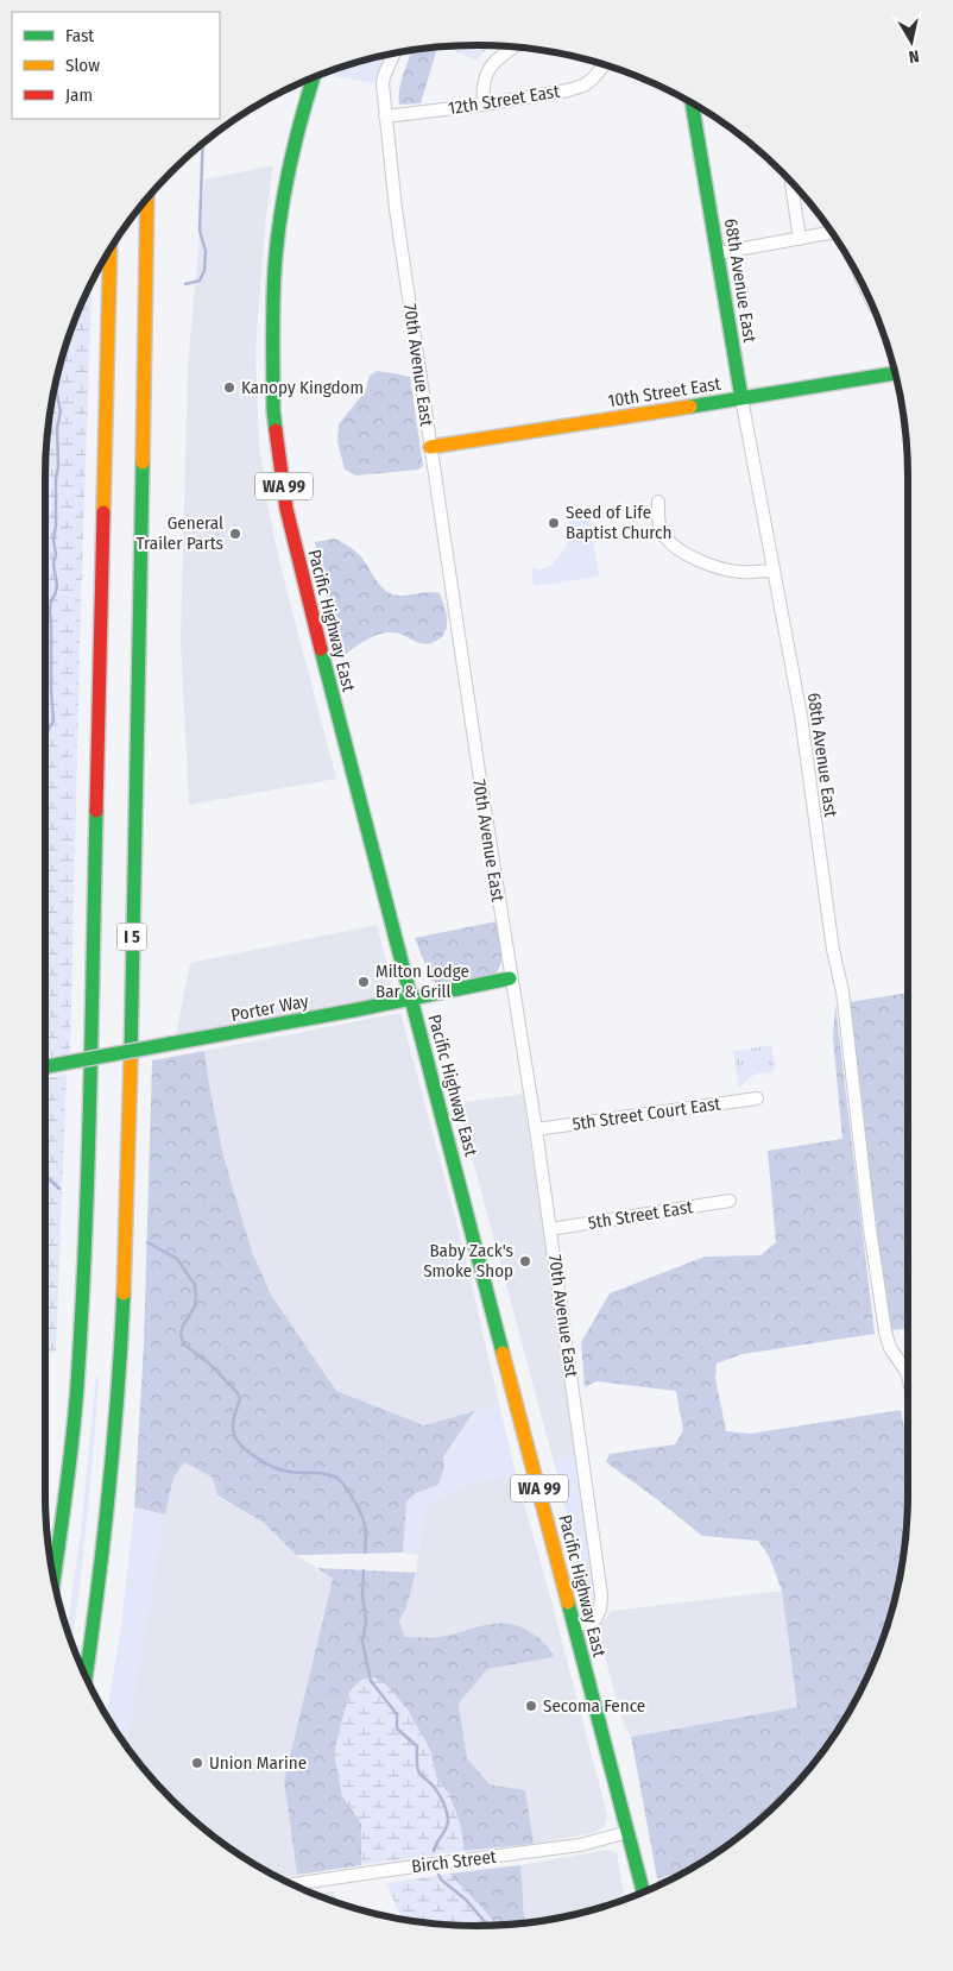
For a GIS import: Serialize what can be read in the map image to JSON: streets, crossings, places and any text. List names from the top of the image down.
{
  "streets": {
    "main road": [
      "68th Avenue East",
      "10th Street East",
      "WA 99",
      "Pacific Highway East",
      "I 5",
      "Porter Way"
    ],
    "street": [
      "12th Street East",
      "70th Avenue East",
      "5th Street Court East",
      "5th Street East",
      "Birch Street"
    ]
  },
  "crossings": [
    ["12th Street East", "70th Avenue East"],
    ["68th Avenue East", "10th Street East"],
    ["70th Avenue East", "10th Street East"],
    ["70th Avenue East", "Pacific Highway East"],
    ["70th Avenue East", "Porter Way"],
    ["70th Avenue East", "5th Street Court East"],
    ["70th Avenue East", "5th Street East"],
    ["Pacific Highway East", "Porter Way"],
    ["Pacific Highway East", "Birch Street"]
  ],
  "places": [
    "Kanopy Kingdom",
    "Seed of Life Baptist Church",
    "General Trailer Parts",
    "Milton Lodge Bar & Grill",
    "Baby Zack's Smoke Shop",
    "Secoma Fence",
    "Union Marine"
  ],
  "legend": ["Fast", "Slow", "Jam"],
  "north": "bottom"
}
